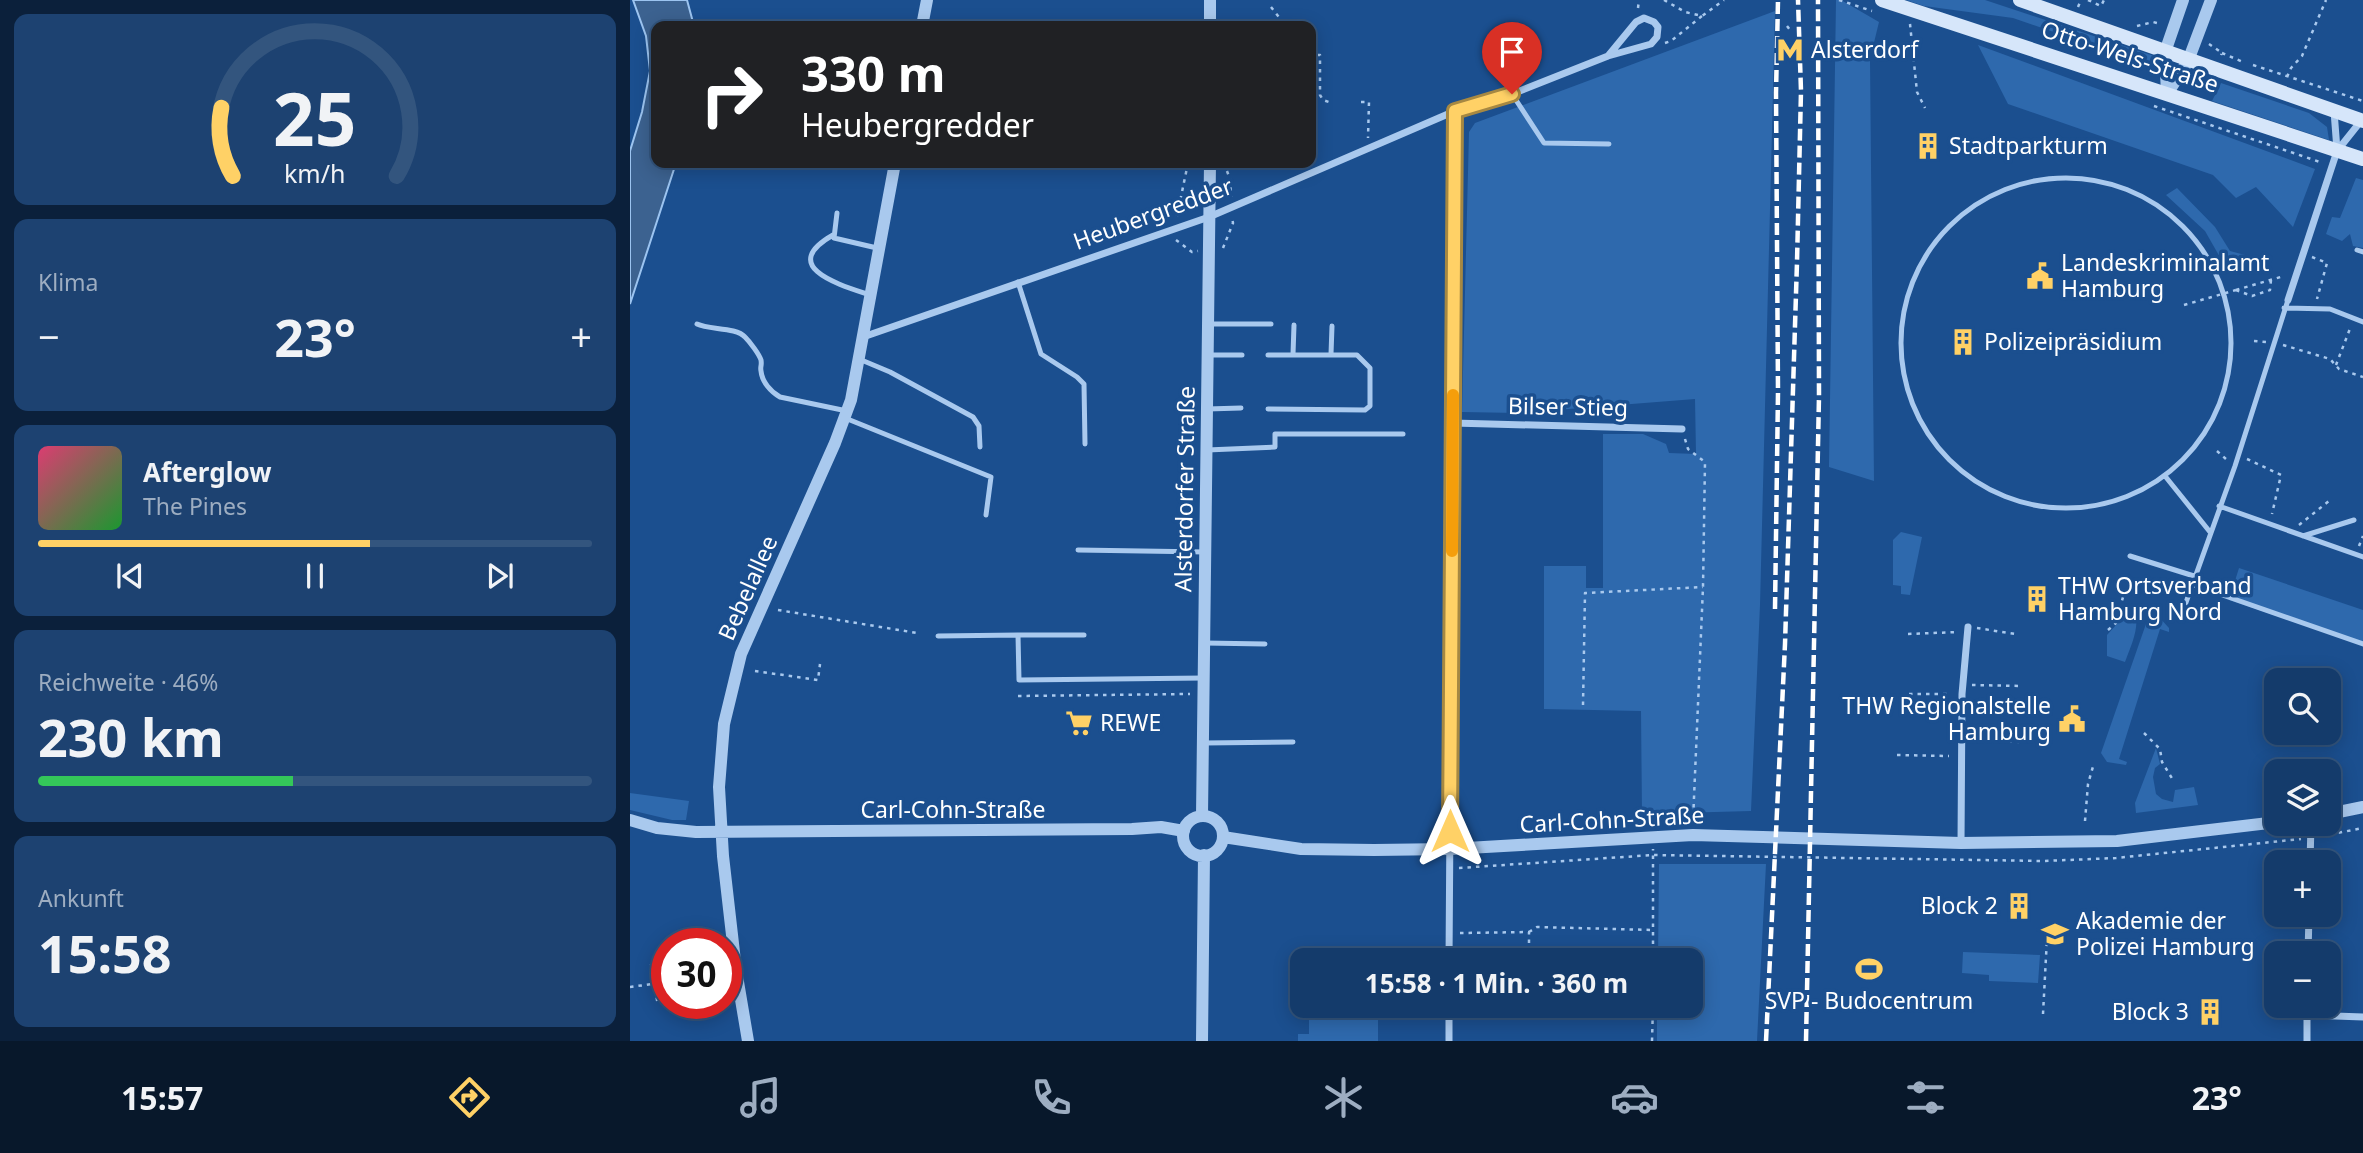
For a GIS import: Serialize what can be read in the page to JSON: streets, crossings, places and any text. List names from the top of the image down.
{
  "streets": {
    "main road": ["Otto-Wels-Straße"],
    "street": [
      "Heubergredder",
      "Bilser Stieg",
      "Alsterdorfer Straße",
      "Bebelallee",
      "Carl-Cohn-Straße"
    ]
  },
  "crossings": [
    ["Heubergredder", "Alsterdorfer Straße"],
    ["Heubergredder", "Bebelallee"],
    ["Alsterdorfer Straße", "Carl-Cohn-Straße"],
    ["Bebelallee", "Carl-Cohn-Straße"]
  ],
  "places": {
    "metro station": ["Alsterdorf"],
    "building": [
      "Stadtparkturm",
      "Polizeipräsidium",
      "THW Ortsverband Hamburg Nord",
      "Block 2",
      "Block 3"
    ],
    "public building": ["Landeskriminalamt Hamburg", "THW Regionalstelle Hamburg"],
    "supermarket": ["REWE"],
    "school or university": ["Akademie der Polizei Hamburg"],
    "sports": ["SVP - Budocentrum"]
  },
  "page": {
    "turn": ["330 m", "Heubergredder"],
    "tile": [
      "Klima",
      ["Reichweite · 46%", "230 km"],
      ["Ankunft", "15:58"]
    ],
    "heat": ["−", "23°", "+"],
    "song": ["Afterglow", "The Pines"],
    "map_buttons": ["+", "−"],
    "limit": "30",
    "trip": "15:58 · 1 Min. · 360 m",
    "tabs": ["15:57", "23°"],
    "gauge": ["25", "km/h"]
  }
}
